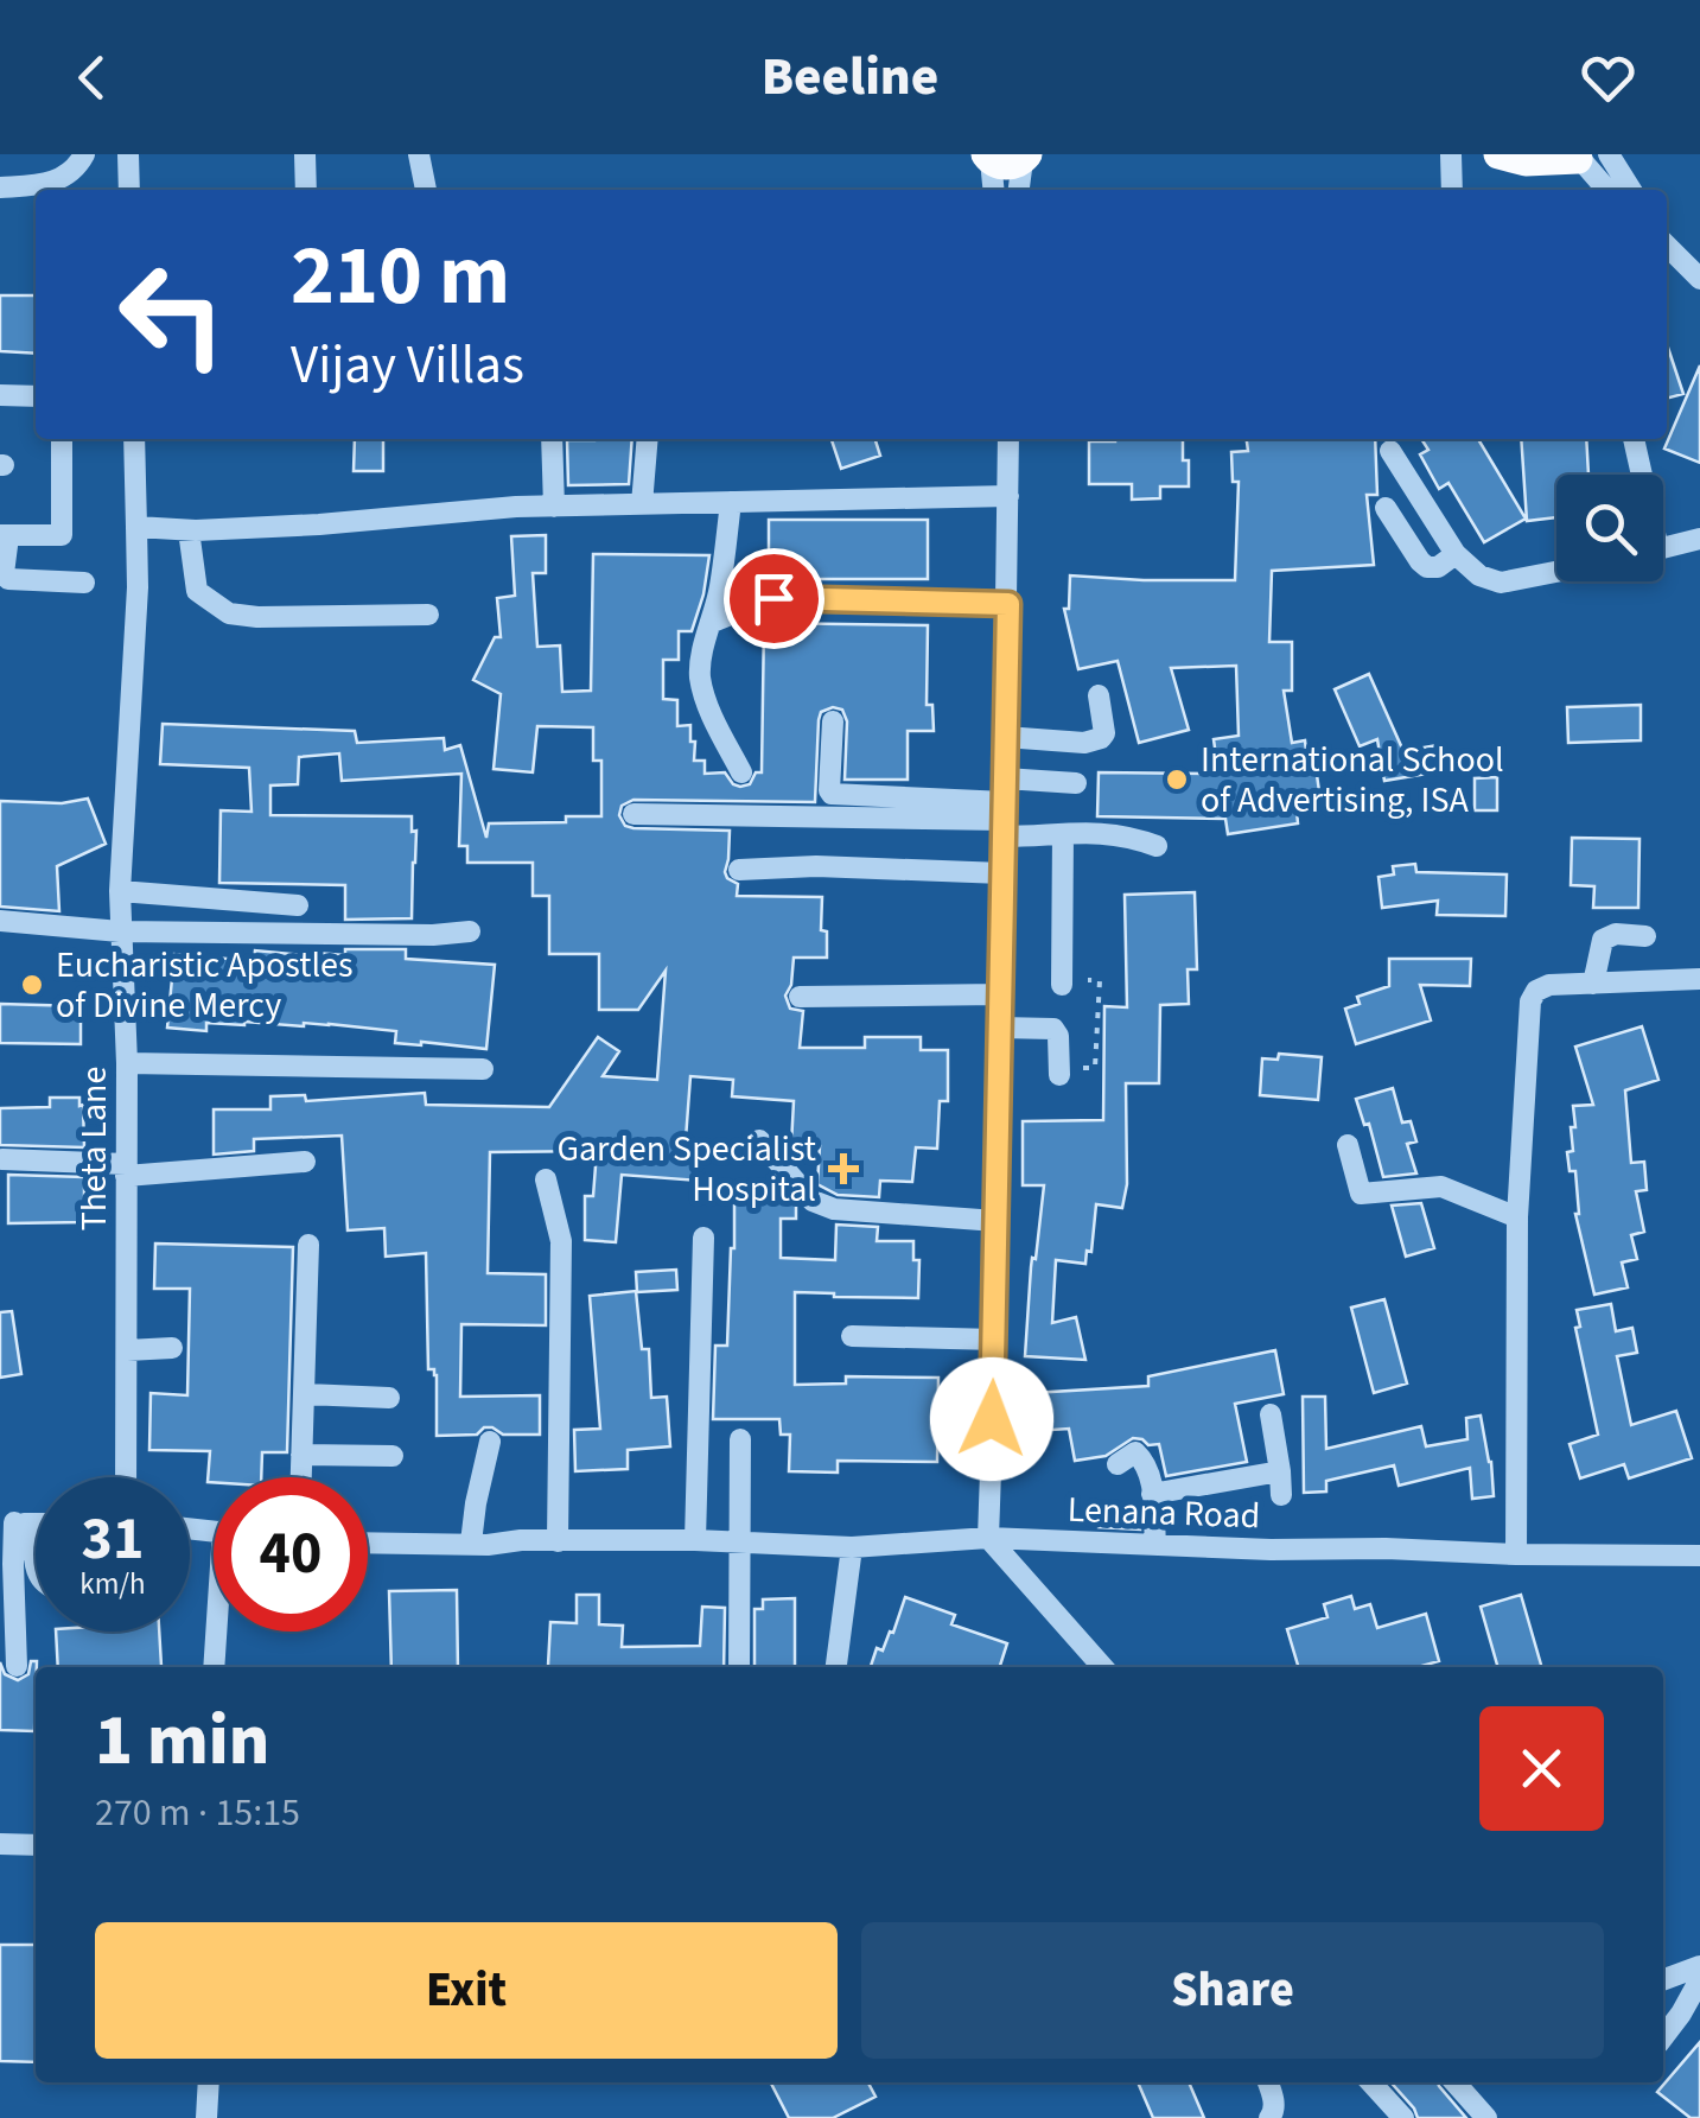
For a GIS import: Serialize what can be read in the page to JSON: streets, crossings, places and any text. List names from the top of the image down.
{
  "streets": {
    "street": ["Theta Lane", "Lenana Road"]
  },
  "places": {
    "other": ["International School of Advertising, ISA", "Eucharistic Apostles of Divine Mercy"],
    "health": ["Garden Specialist Hospital"]
  },
  "page": {
    "header": "Beeline",
    "turn": ["210 m", "Vijay Villas"],
    "speed": "31 km/h",
    "limit": "40",
    "heading": ["1 min", "270 m · 15:15"],
    "buttons": ["Exit", "Share"]
  }
}
